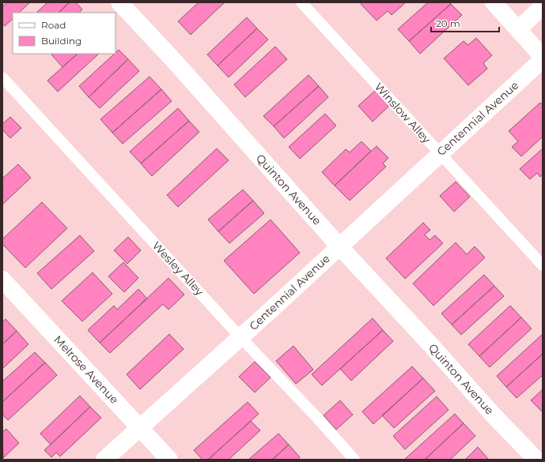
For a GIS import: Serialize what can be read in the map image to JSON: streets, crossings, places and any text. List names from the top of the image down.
{
  "streets": {
    "street": ["Centennial Avenue", "Quinton Avenue", "Melrose Avenue"],
    "lane": ["Winslow Alley", "Wesley Alley"]
  },
  "crossings": [
    ["Winslow Alley", "Centennial Avenue"],
    ["Centennial Avenue", "Quinton Avenue"],
    ["Centennial Avenue", "Wesley Alley"],
    ["Centennial Avenue", "Melrose Avenue"]
  ],
  "legend": ["Road", "Building"],
  "scale_bar": "20 m"
}
